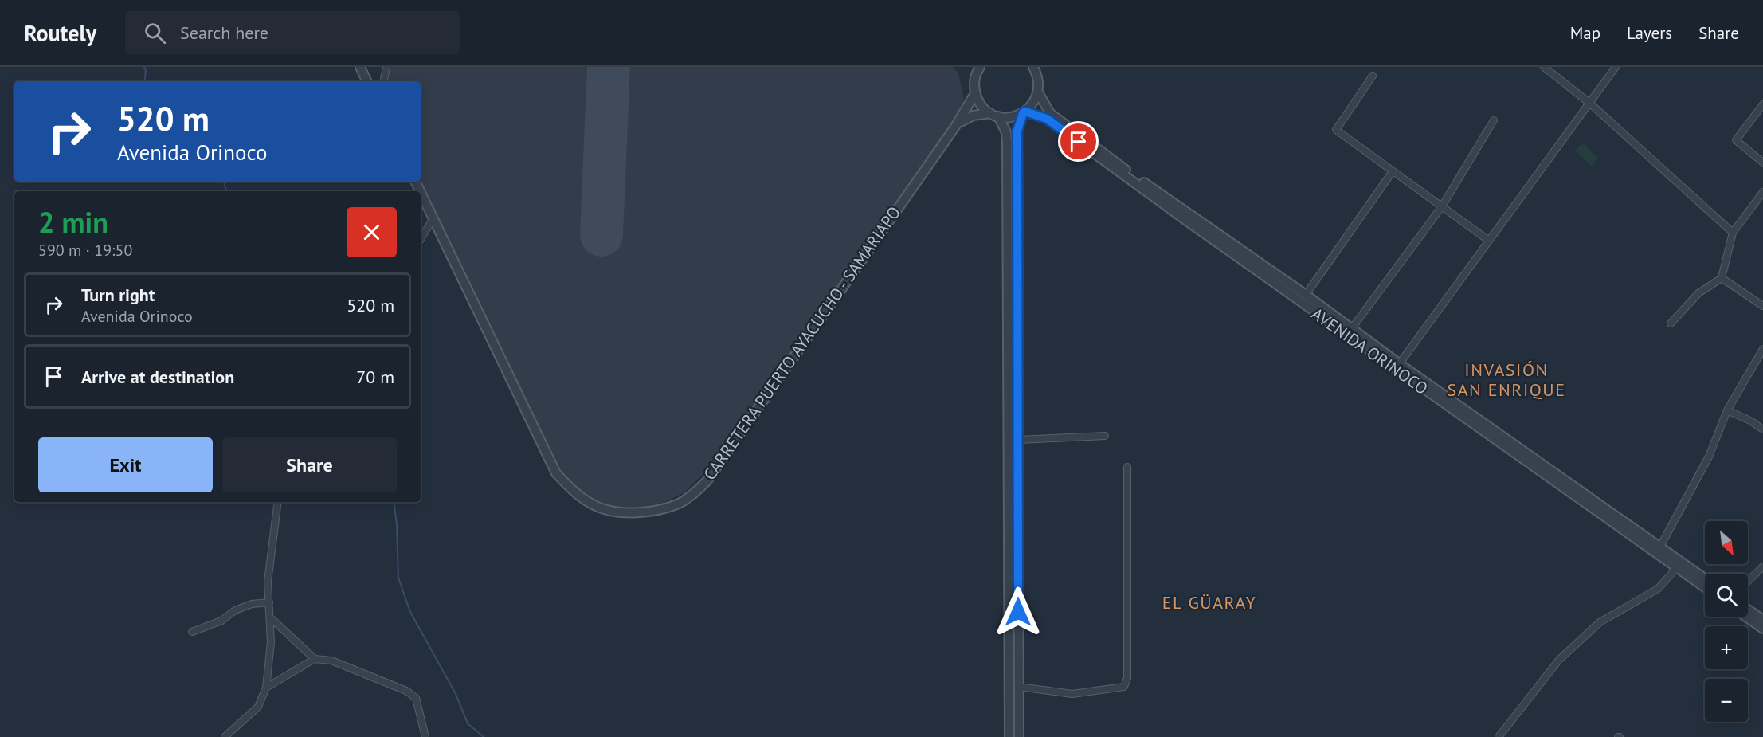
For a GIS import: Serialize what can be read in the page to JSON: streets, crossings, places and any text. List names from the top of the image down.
{
  "streets": {
    "street": ["CARRETERA PUERTO AYACUCHO - SAMARIAPO", "AVENIDA ORINOCO"]
  },
  "crossings": [
    ["CARRETERA PUERTO AYACUCHO - SAMARIAPO", "AVENIDA ORINOCO"]
  ],
  "districts": ["INVASIÓN SAN ENRIQUE", "EL GÜARAY"],
  "north": "bottom right",
  "page": {
    "header": "Routely",
    "search": "Search here",
    "nav": ["Map", "Layers", "Share"],
    "turn": ["520 m", "Avenida Orinoco"],
    "heading": ["2 min", "590 m · 19:50"],
    "list": [
      {
        "name": "Turn right",
        "note": "Avenida Orinoco",
        "value": "520 m"
      },
      {
        "name": "Arrive at destination",
        "value": "70 m"
      }
    ],
    "buttons": ["Exit", "Share"],
    "map_buttons": ["+", "−"]
  }
}
